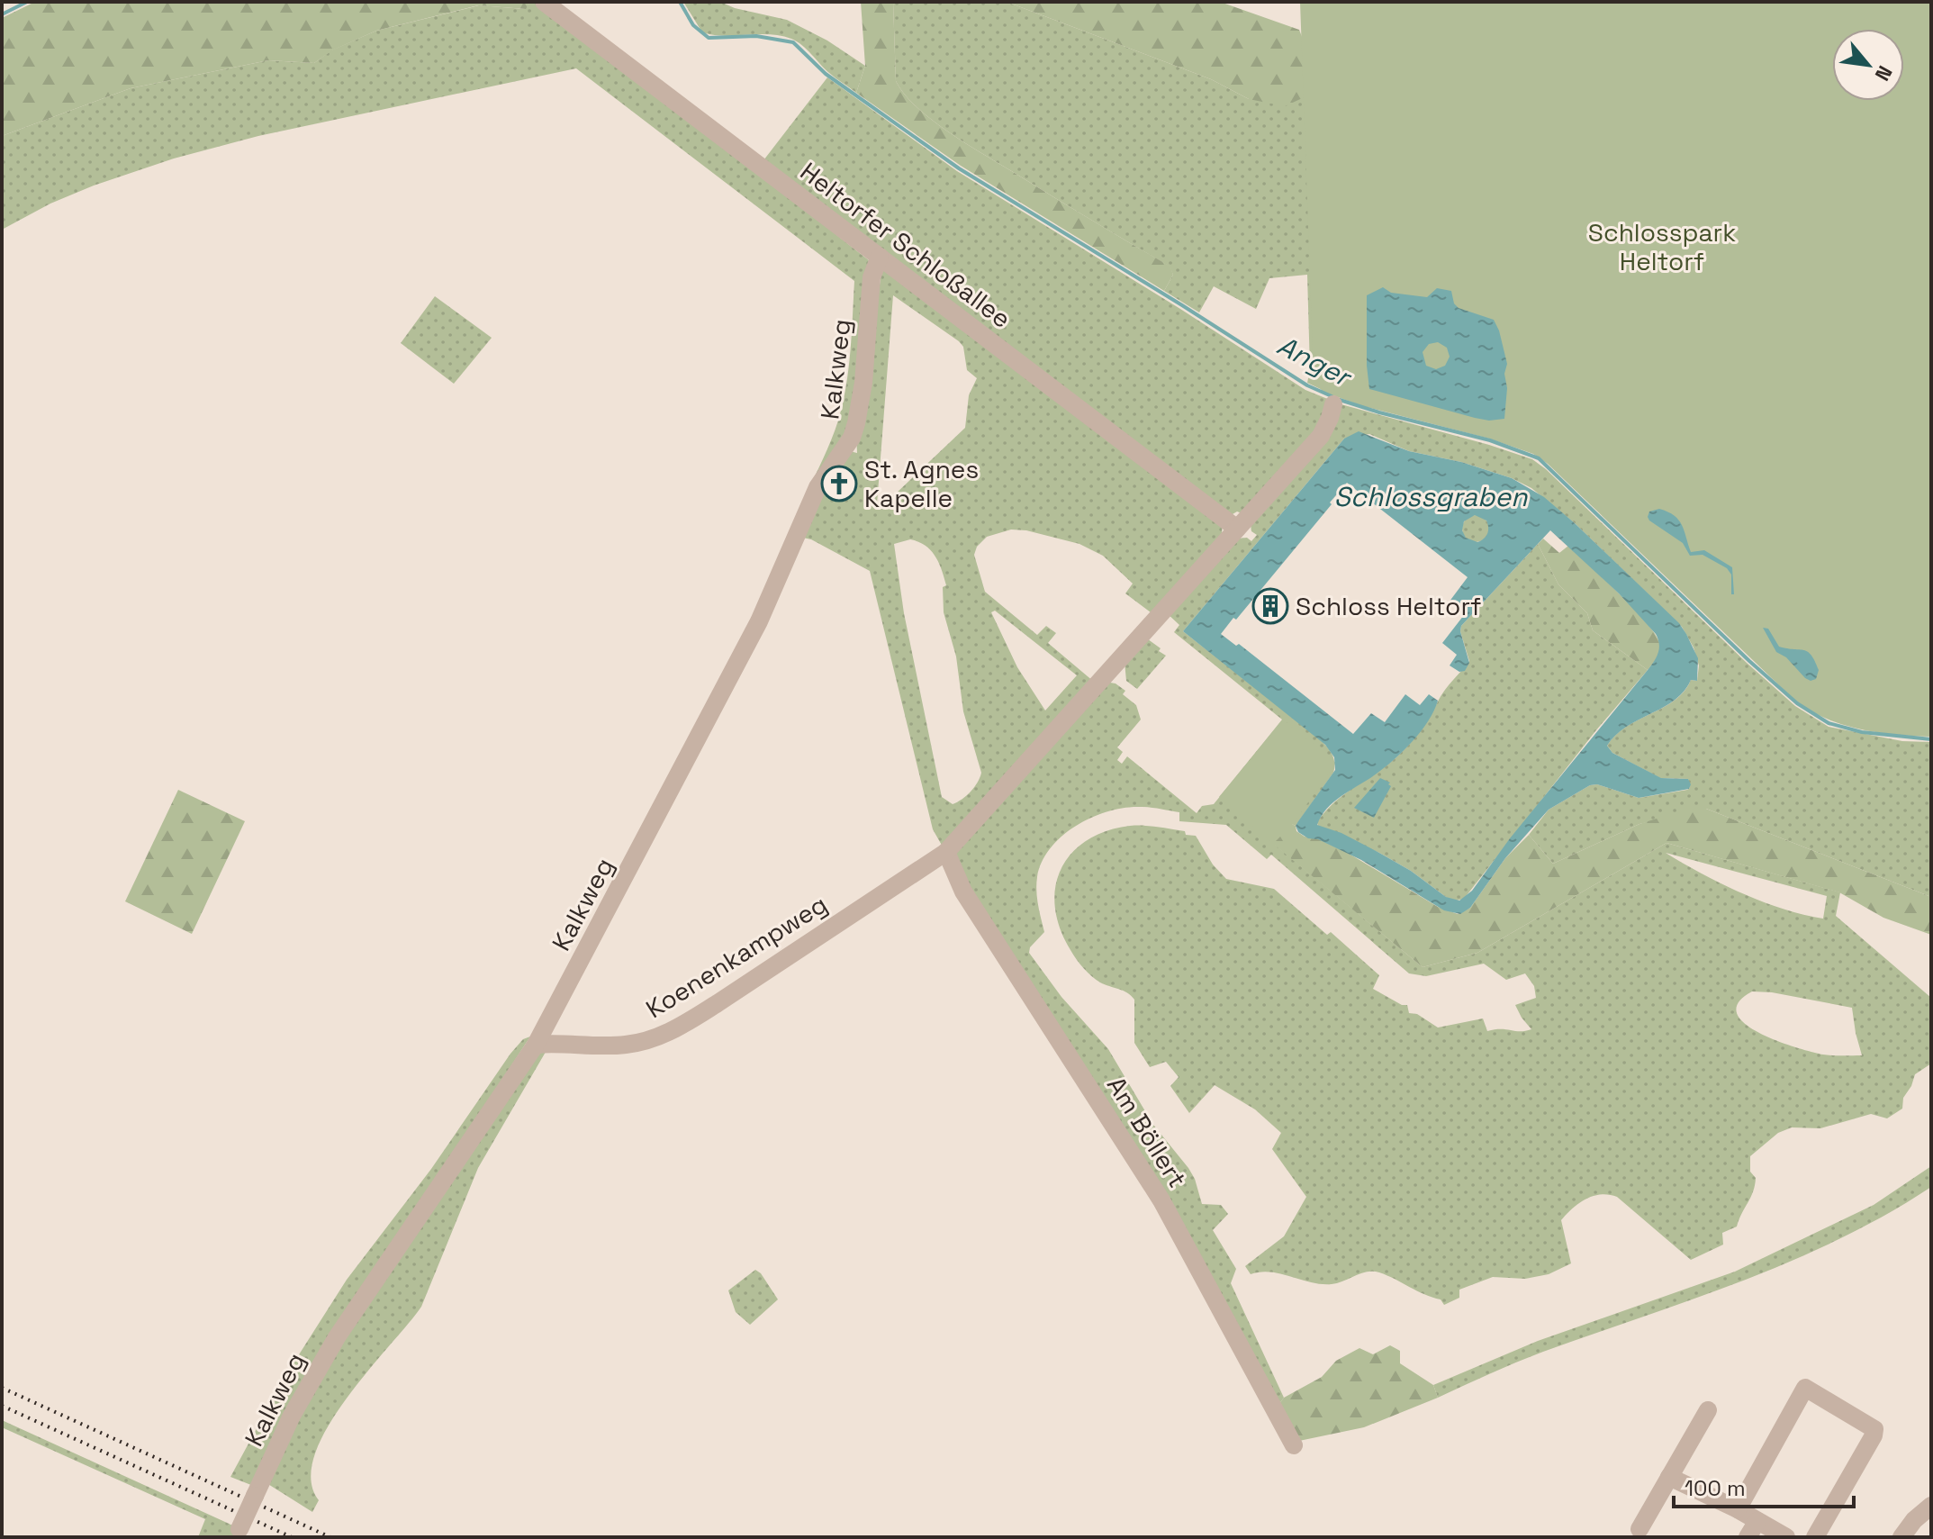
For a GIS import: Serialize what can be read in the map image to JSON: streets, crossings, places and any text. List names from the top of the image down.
{
  "streets": {
    "street": [
      "Heltorfer Schloßallee",
      "Kalkweg",
      "Koenenkampweg",
      "Am Böllert"
    ]
  },
  "crossings": [
    ["Heltorfer Schloßallee", "Kalkweg"],
    ["Kalkweg", "Koenenkampweg"],
    ["Koenenkampweg", "Am Böllert"]
  ],
  "water": ["Anger", "Schlossgraben"],
  "parks": ["Schlosspark Heltorf"],
  "places": {
    "church": ["St. Agnes Kapelle"],
    "building": ["Schloss Heltorf"]
  },
  "scale_bar": "100 m",
  "north": "bottom right"
}
